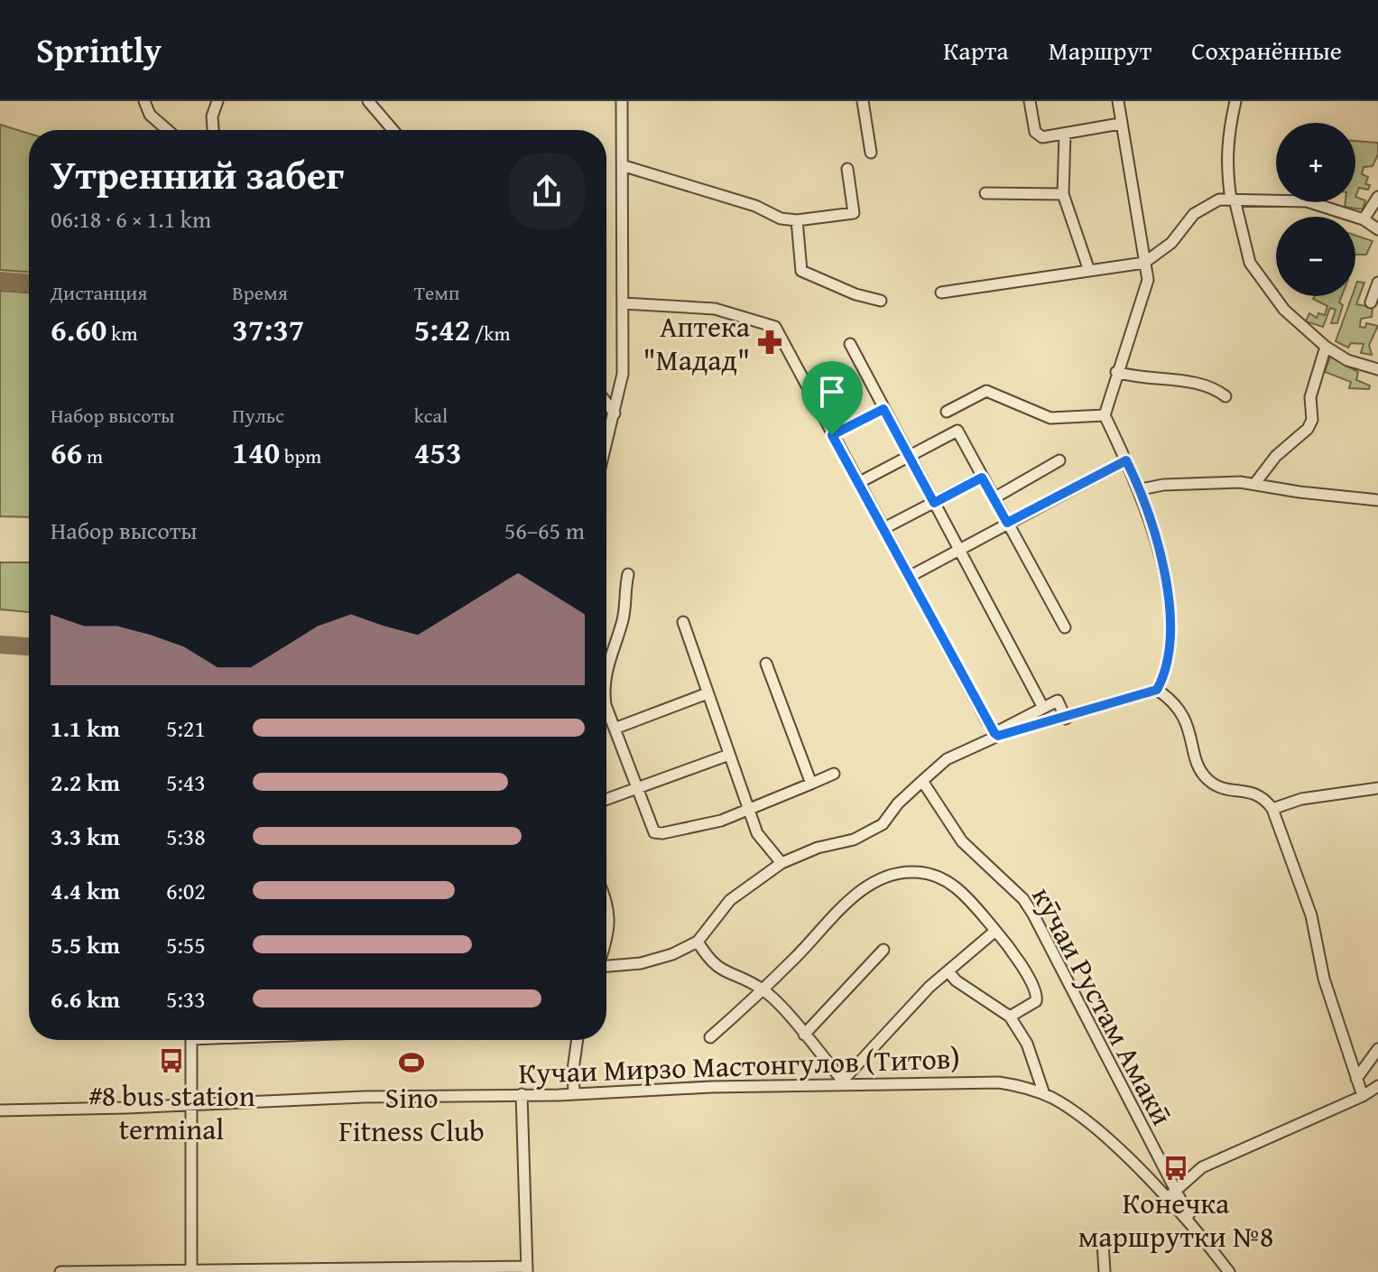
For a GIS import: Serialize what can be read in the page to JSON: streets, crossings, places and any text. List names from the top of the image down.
{
  "streets": {
    "street": ["кӯчаи Рустам Амакӣ", "Кучаи Мирзо Мастонгулов (Титов)"]
  },
  "crossings": [
    ["кӯчаи Рустам Амакӣ", "Кучаи Мирзо Мастонгулов (Титов)"]
  ],
  "places": {
    "pharmacy": ["Аптека \"Мадад\""],
    "bus stop": ["#8 bus station terminal", "Конечка маршрутки №8"],
    "sports": ["Sino Fitness Club"]
  },
  "page": {
    "header": "Sprintly",
    "nav": ["Карта", "Маршрут", "Сохранённые"],
    "map_buttons": ["+", "−"],
    "heading": ["Утренний забег", "06:18 · 6 × 1.1 km"],
    "stats": [
      ["Дистанция", "6.60 km"],
      ["Время", "37:37"],
      ["Темп", "5:42 /km"],
      ["Набор высоты", "66 m"],
      ["Пульс", "140 bpm"],
      ["kcal", "453"]
    ],
    "chart": ["Набор высоты", "56–65 m"],
    "list": [
      {
        "name": "1.1 km",
        "note": "5:21"
      },
      {
        "name": "2.2 km",
        "note": "5:43"
      },
      {
        "name": "3.3 km",
        "note": "5:38"
      },
      {
        "name": "4.4 km",
        "note": "6:02"
      },
      {
        "name": "5.5 km",
        "note": "5:55"
      },
      {
        "name": "6.6 km",
        "note": "5:33"
      }
    ]
  }
}
